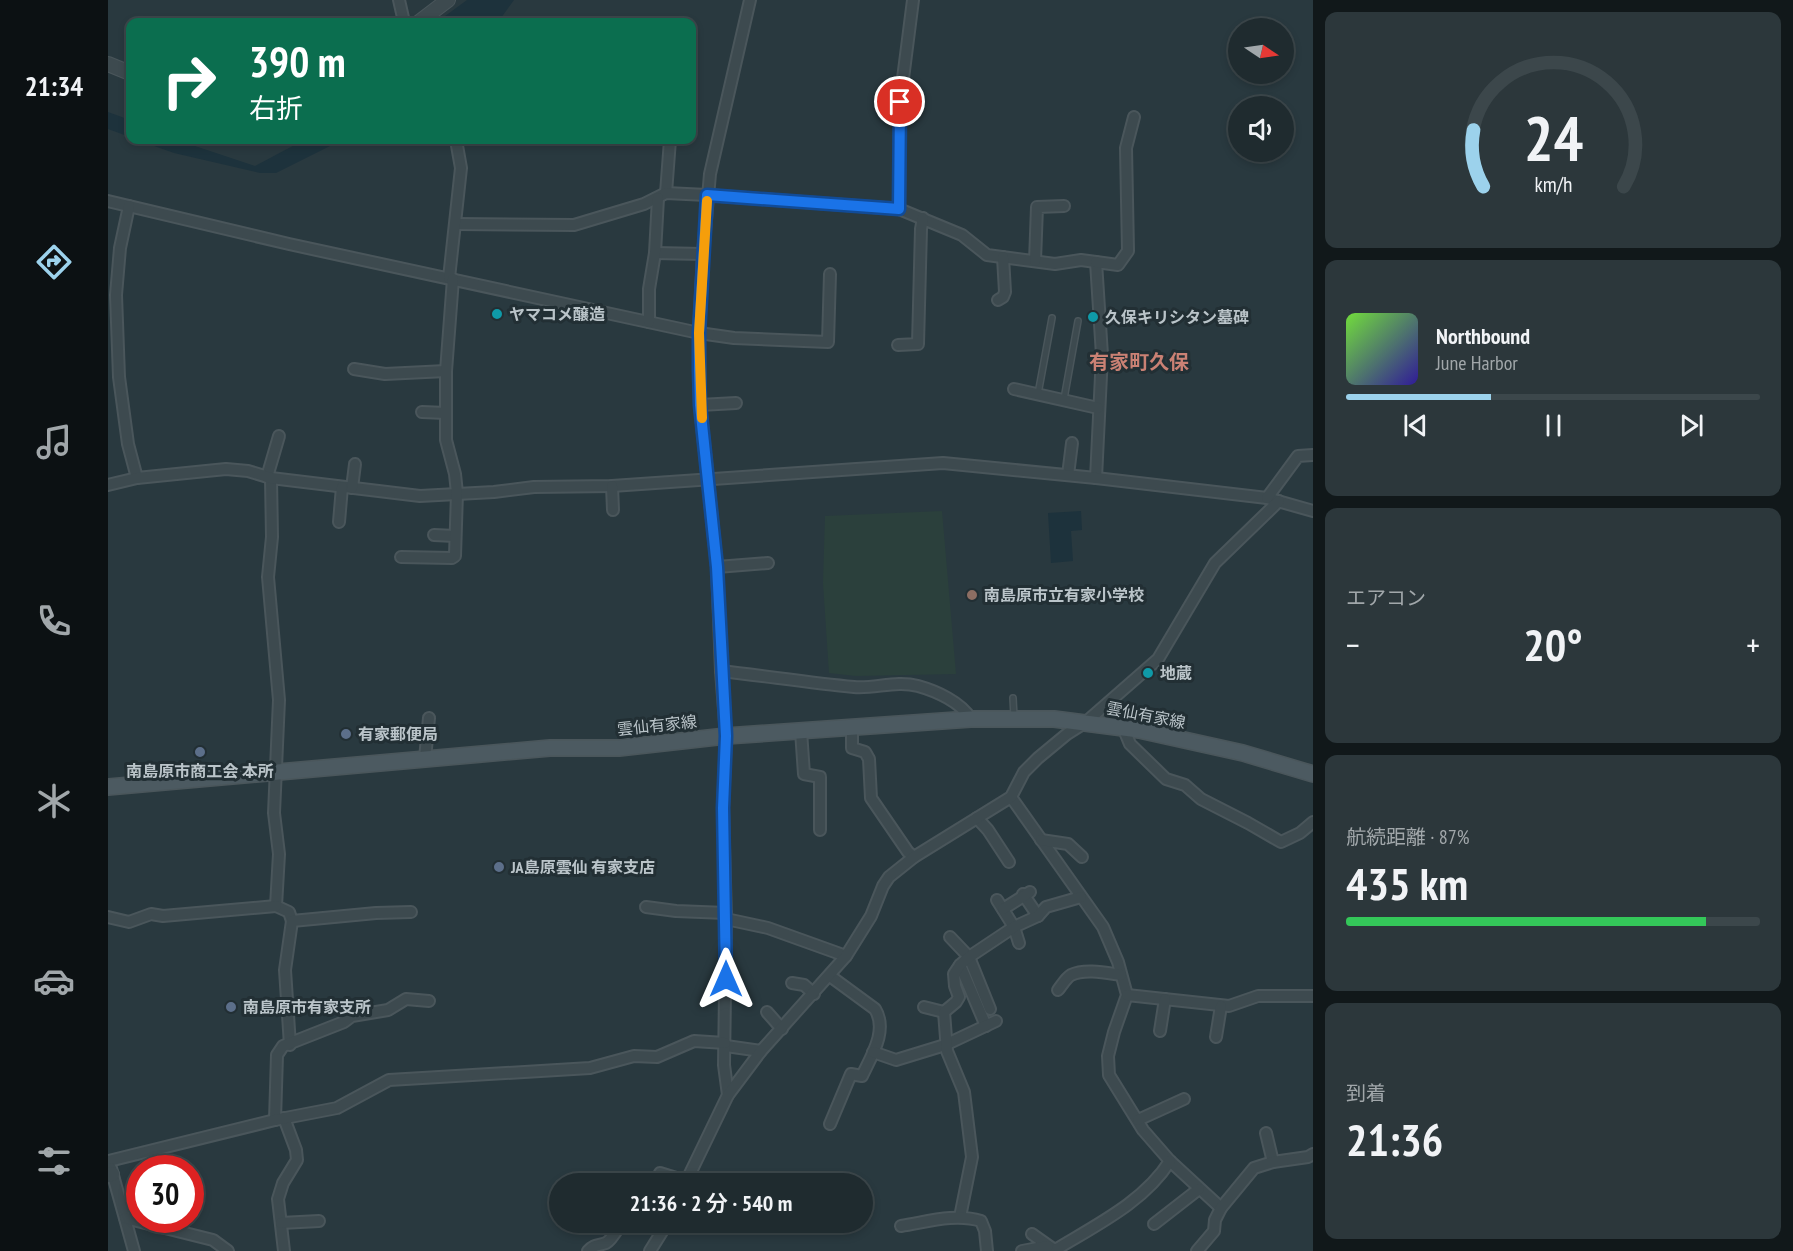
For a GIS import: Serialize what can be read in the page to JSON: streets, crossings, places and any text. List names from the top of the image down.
{
  "streets": {
    "main road": ["雲仙有家線"]
  },
  "districts": ["有家町久保"],
  "places": [
    "ヤマコメ醸造",
    "久保キリシタン墓碑",
    "南島原市立有家小学校",
    "地蔵",
    "有家郵便局",
    "南島原市商工会 本所",
    "JA島原雲仙 有家支店",
    "南島原市有家支所"
  ],
  "north": "right",
  "page": {
    "tabs": "21:34",
    "turn": ["390 m", "右折"],
    "song": ["Northbound", "June Harbor"],
    "tile": [
      "エアコン",
      ["航続距離 · 87%", "435 km"],
      ["到着", "21:36"]
    ],
    "heat": ["−", "20°", "+"],
    "limit": "30",
    "trip": "21:36 · 2 分 · 540 m",
    "gauge": ["24", "km/h"]
  }
}
